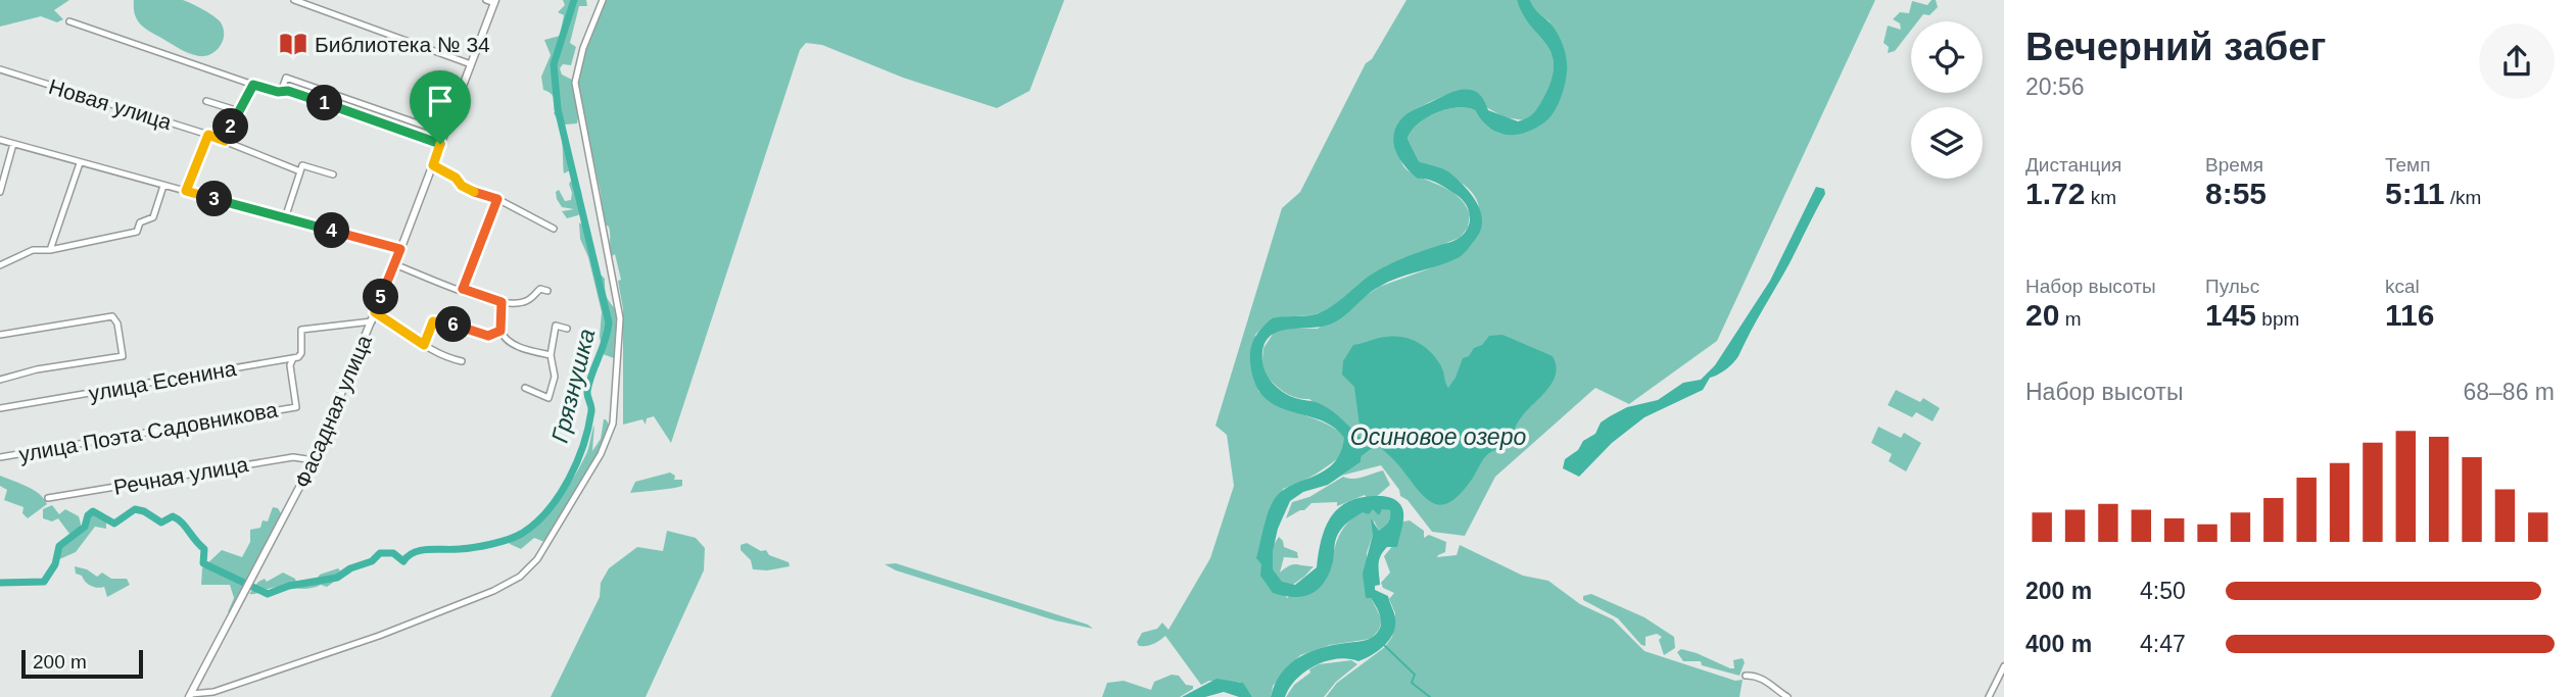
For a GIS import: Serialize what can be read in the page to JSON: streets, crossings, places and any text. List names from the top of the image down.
{
  "streets": {
    "main road": ["Фасадная улица"],
    "street": [
      "Новая улица",
      "улица Есенина",
      "улица Поэта Садовникова",
      "Речная улица"
    ]
  },
  "crossings": [
    ["улица Есенина", "улица Поэта Садовникова"],
    ["Фасадная улица", "Речная улица"]
  ],
  "water": ["Грязнушка", "Осиновое озеро"],
  "places": {
    "library": ["Библиотека № 34"]
  },
  "scale_bar": "200 m",
  "page": {
    "heading": ["Вечерний забег", "20:56"],
    "pins": [
      "1",
      "2",
      "3",
      "4",
      "5",
      "6"
    ],
    "stats": [
      ["Дистанция", "1.72 km"],
      ["Время", "8:55"],
      ["Темп", "5:11 /km"],
      ["Набор высоты", "20 m"],
      ["Пульс", "145 bpm"],
      ["kcal", "116"]
    ],
    "chart": ["Набор высоты", "68–86 m"],
    "list": [
      {
        "name": "200 m",
        "note": "4:50"
      },
      {
        "name": "400 m",
        "note": "4:47"
      }
    ],
    "scale": "200 m"
  }
}
